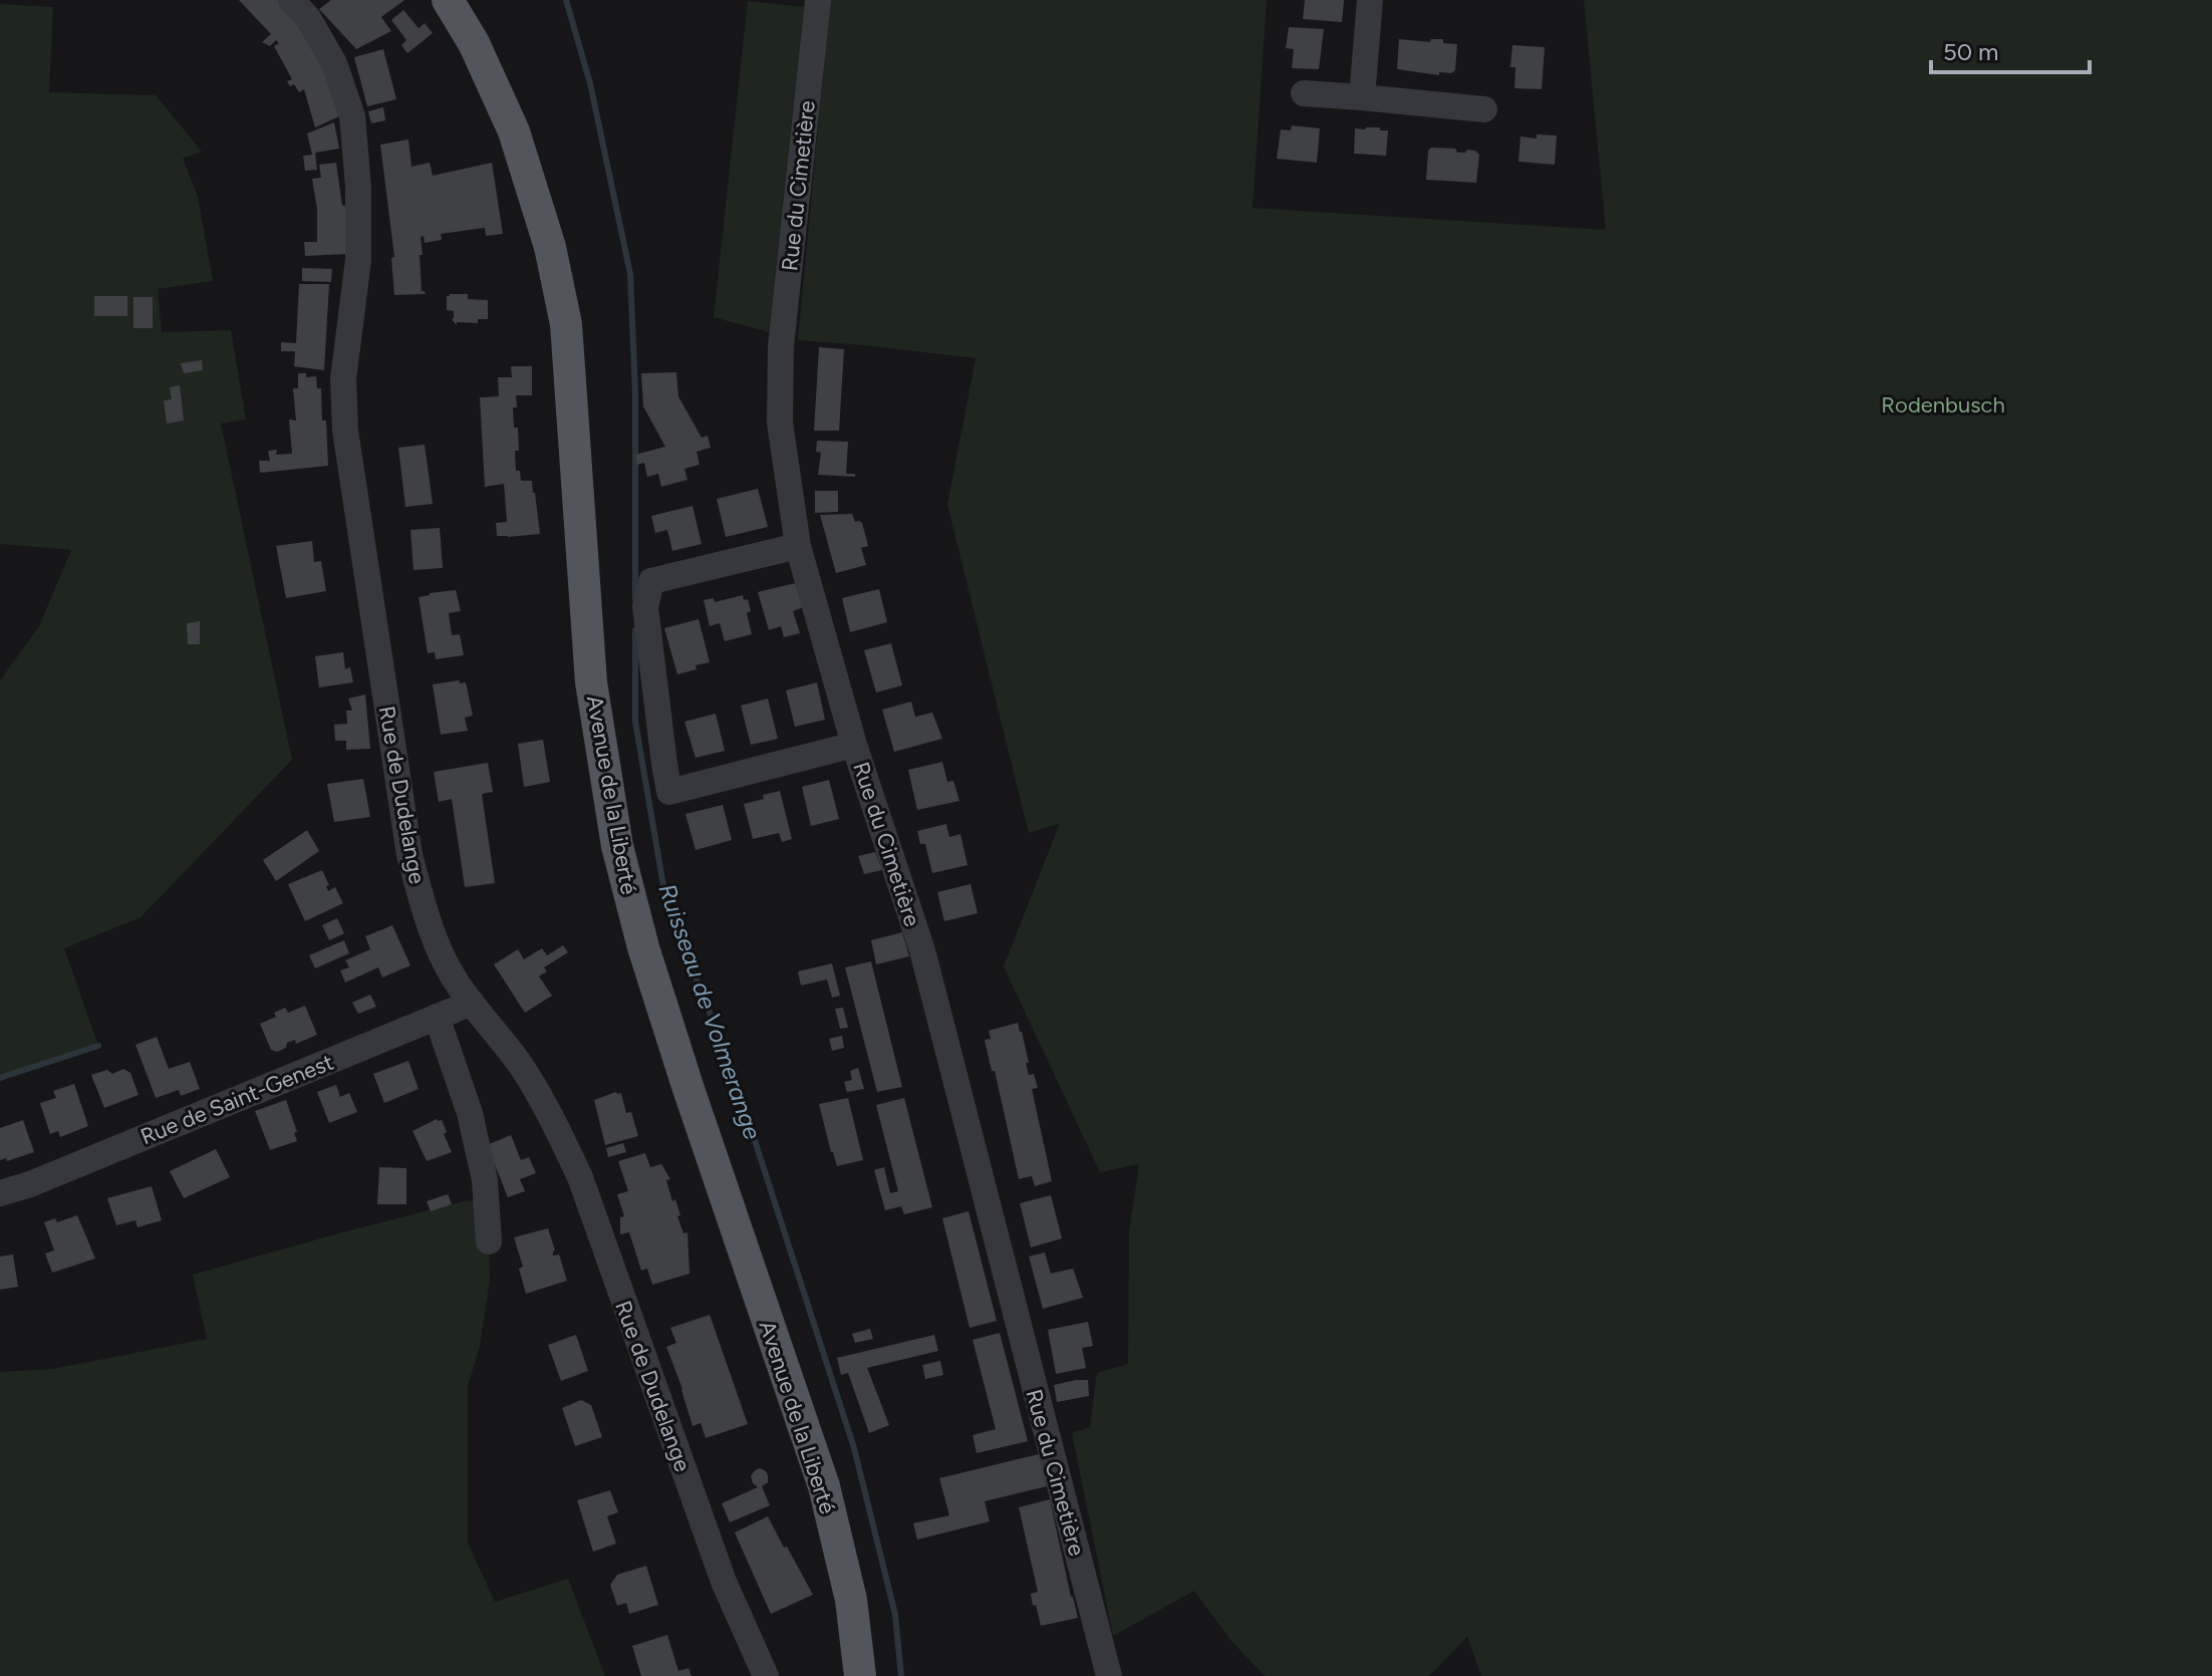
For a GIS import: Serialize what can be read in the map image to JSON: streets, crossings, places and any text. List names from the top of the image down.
{
  "streets": {
    "main road": ["Avenue de la Liberté"],
    "street": ["Rue du Cimetière", "Rue de Dudelange", "Rue de Saint-Genest"]
  },
  "crossings": [
    ["Rue de Dudelange", "Rue de Saint-Genest"]
  ],
  "water": ["Ruisseau de Volmerange"],
  "parks": ["Rodenbusch"],
  "scale_bar": "50 m"
}
